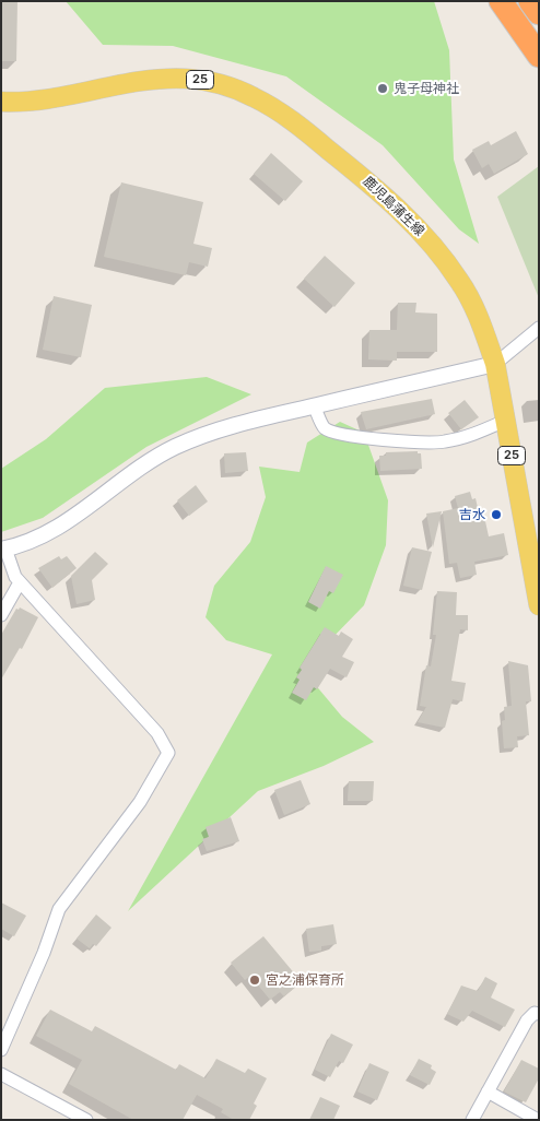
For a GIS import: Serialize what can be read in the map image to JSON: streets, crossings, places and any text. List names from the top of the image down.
{
  "streets": {
    "main road": ["25", "鹿児島蒲生線"]
  },
  "places": ["鬼子母神社", "吉水", "宮之浦保育所"]
}
